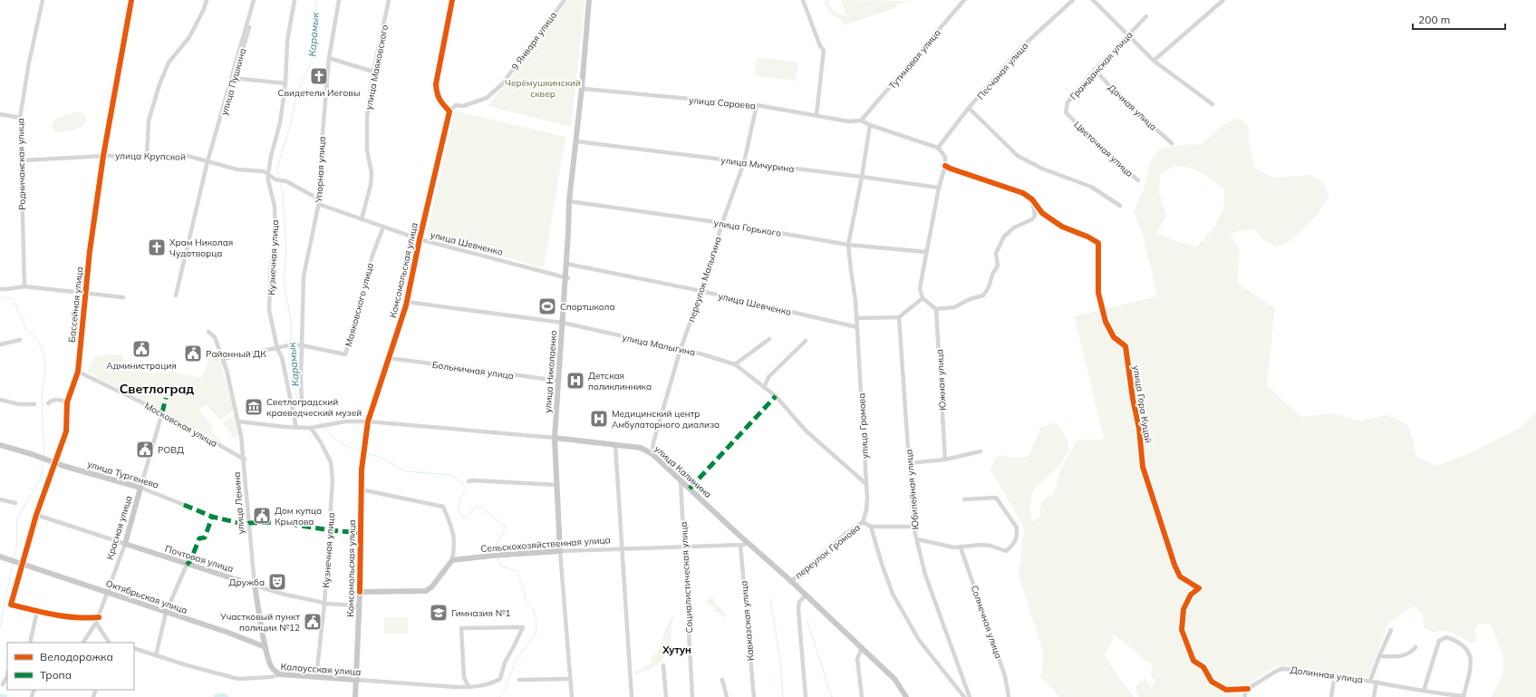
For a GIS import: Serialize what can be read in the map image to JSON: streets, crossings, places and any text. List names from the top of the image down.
{
  "streets": {
    "main road": [
      "Комсомольская улица",
      "улица Николаенко",
      "улица Калинина",
      "улица Тургенева",
      "улица Ленина",
      "Красная улица",
      "Сельскохозяйственная улица",
      "Почтовая улица",
      "Октябрьская улица",
      "Калаусская улица"
    ],
    "street": [
      "9 Января улица",
      "Тутиновая улица",
      "Гражданская улица",
      "улица Маяковского",
      "Песчаная улица",
      "улица Пушкина",
      "улица Сараева",
      "Дачная улица",
      "Цветочная улица",
      "улица Крупской",
      "Родничанская улица",
      "улица Мичурина",
      "Упорная улица",
      "улица Горького",
      "улица Шевченко",
      "Кузнечная улица",
      "переулок Малыгина",
      "Бассейная улица",
      "Маяковского улица",
      "улица Малыгина",
      "Больничная улица",
      "Южная улица",
      "улица Гора Куцай",
      "Московская улица",
      "улица Громова",
      "Юбилейная улица",
      "переулок Громова",
      "Социалистическая улица",
      "Кавказская улица",
      "Солнечная улица",
      "Долинная улица"
    ]
  },
  "crossings": [
    ["9 Января улица", "Комсомольская улица"],
    ["Тутиновая улица", "улица Сараева"],
    ["Гражданская улица", "Дачная улица"],
    ["Гражданская улица", "Цветочная улица"],
    ["улица Маяковского", "улица Шевченко"],
    ["Песчаная улица", "улица Сараева"],
    ["улица Пушкина", "улица Крупской"],
    ["улица Сараева", "переулок Малыгина"],
    ["улица Сараева", "улица Николаенко"],
    ["улица Сараева", "улица Громова"],
    ["улица Крупской", "Родничанская улица"],
    ["улица Крупской", "улица Шевченко"],
    ["улица Крупской", "Кузнечная улица"],
    ["улица Крупской", "Бассейная улица"],
    ["улица Мичурина", "переулок Малыгина"],
    ["улица Мичурина", "улица Николаенко"],
    ["улица Мичурина", "улица Громова"],
    ["Упорная улица", "улица Шевченко"],
    ["Упорная улица", "Маяковского улица"],
    ["улица Горького", "переулок Малыгина"],
    ["улица Горького", "улица Николаенко"],
    ["улица Горького", "улица Громова"],
    ["улица Шевченко", "Комсомольская улица"],
    ["улица Шевченко", "переулок Малыгина"],
    ["улица Шевченко", "Маяковского улица"],
    ["улица Шевченко", "улица Николаенко"],
    ["улица Шевченко", "улица Громова"],
    ["Кузнечная улица", "улица Калинина"],
    ["Кузнечная улица", "Почтовая улица"],
    ["Кузнечная улица", "Калаусская улица"],
    ["Комсомольская улица", "улица Малыгина"],
    ["Комсомольская улица", "Больничная улица"],
    ["Комсомольская улица", "улица Калинина"],
    ["Комсомольская улица", "Почтовая улица"],
    ["Комсомольская улица", "Калаусская улица"],
    ["переулок Малыгина", "улица Малыгина"],
    ["переулок Малыгина", "улица Калинина"],
    ["Бассейная улица", "Московская улица"],
    ["Бассейная улица", "улица Тургенева"],
    ["Бассейная улица", "Почтовая улица"],
    ["Бассейная улица", "Октябрьская улица"],
    ["улица Малыгина", "улица Николаенко"],
    ["улица Малыгина", "улица Громова"],
    ["Больничная улица", "улица Николаенко"],
    ["улица Николаенко", "улица Калинина"],
    ["улица Николаенко", "Сельскохозяйственная улица"],
    ["улица Гора Куцай", "Долинная улица"],
    ["Московская улица", "улица Ленина"],
    ["Московская улица", "Красная улица"],
    ["улица Громова", "переулок Громова"],
    ["улица Калинина", "Сельскохозяйственная улица"],
    ["улица Калинина", "переулок Громова"],
    ["улица Калинина", "Социалистическая улица"],
    ["улица Калинина", "Кавказская улица"],
    ["улица Тургенева", "Красная улица"],
    ["улица Ленина", "Почтовая улица"],
    ["улица Ленина", "Октябрьская улица"],
    ["улица Ленина", "Калаусская улица"],
    ["Красная улица", "Почтовая улица"],
    ["Красная улица", "Октябрьская улица"],
    ["Сельскохозяйственная улица", "Социалистическая улица"],
    ["Сельскохозяйственная улица", "Кавказская улица"]
  ],
  "districts": ["Светлоград", "Хутун"],
  "water": ["Карамык"],
  "parks": ["Черёмушкинский сквер"],
  "places": {
    "church": ["Свидетели Иеговы", "Храм Николая Чудотворца"],
    "sports": ["Спортшкола"],
    "public building": [
      "Администрация",
      "Районный ДК",
      "РОВД",
      "Дом купца Крылова",
      "Участковый пункт полиции №12"
    ],
    "hospital": ["Детская поликлинника", "Медицинский центр Амбулаторного диализа"],
    "museum": ["Светлоградский краеведческий музей"],
    "theatre": ["Дружба"],
    "school or university": ["Гимназия №1"]
  },
  "legend": ["Велодорожка", "Тропа"],
  "scale_bar": "200 m"
}
